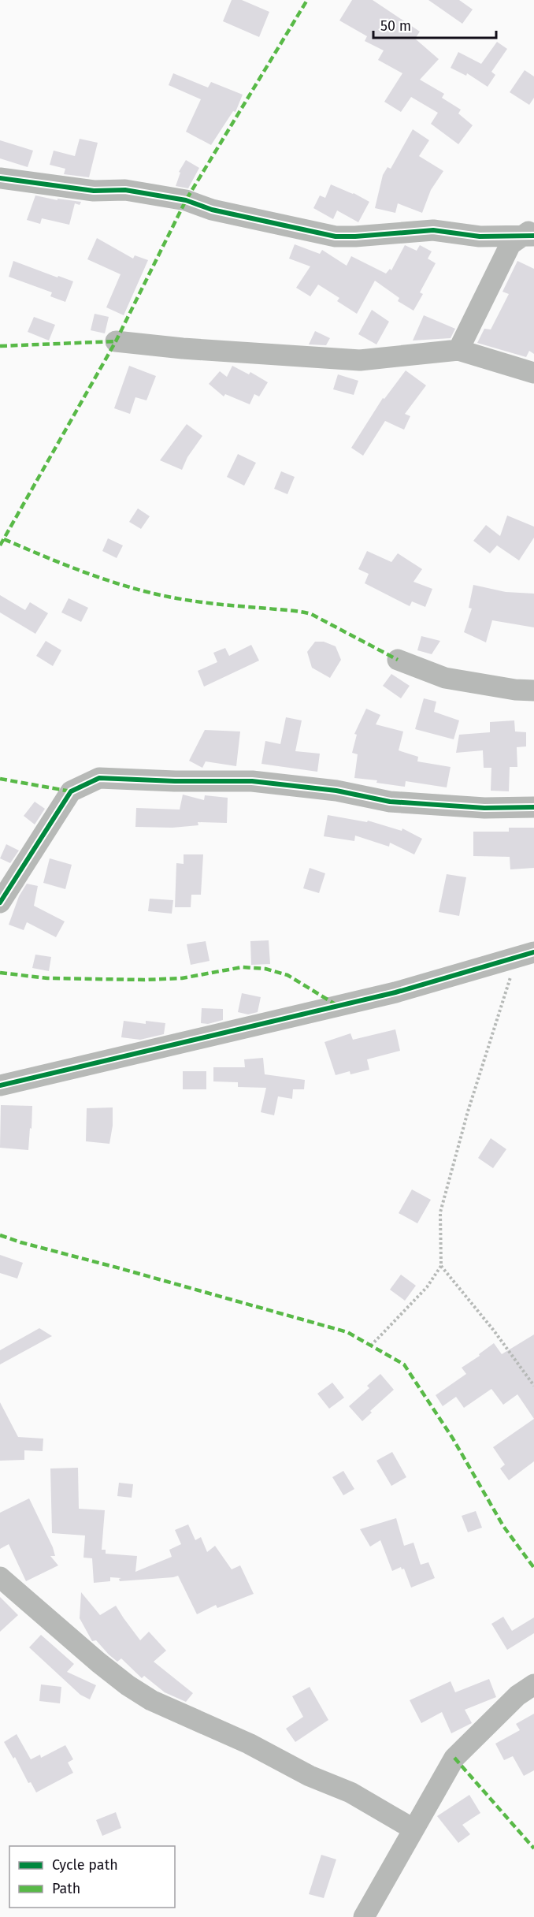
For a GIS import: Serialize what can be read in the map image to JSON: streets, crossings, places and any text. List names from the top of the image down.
{
  "legend": ["Cycle path", "Path"],
  "scale_bar": "50 m"
}
